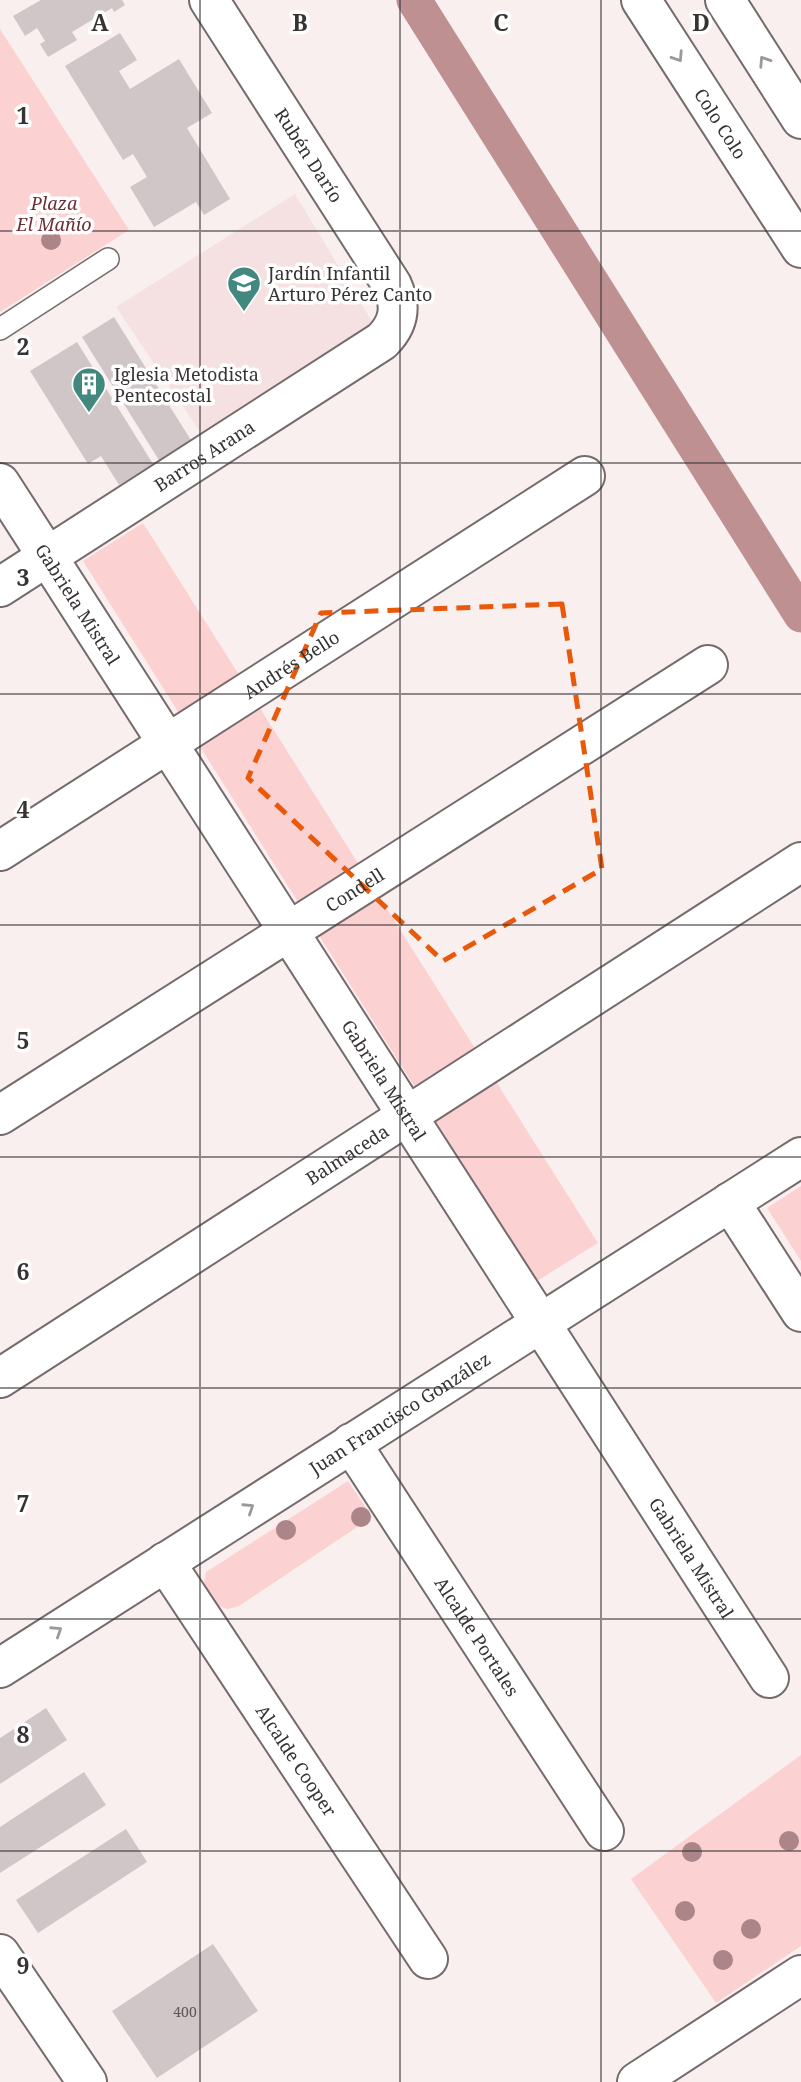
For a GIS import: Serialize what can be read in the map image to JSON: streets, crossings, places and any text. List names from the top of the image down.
{
  "streets": {
    "street": [
      "Colo Colo",
      "Rubén Darío",
      "Barros Arana",
      "Gabriela Mistral",
      "Andrés Bello",
      "Condell",
      "Balmaceda",
      "Juan Francisco González",
      "Alcalde Portales",
      "Alcalde Cooper"
    ]
  },
  "crossings": [
    ["Rubén Darío", "Barros Arana"],
    ["Barros Arana", "Gabriela Mistral"],
    ["Gabriela Mistral", "Andrés Bello"],
    ["Gabriela Mistral", "Condell"],
    ["Gabriela Mistral", "Balmaceda"],
    ["Gabriela Mistral", "Juan Francisco González"],
    ["Juan Francisco González", "Alcalde Portales"],
    ["Juan Francisco González", "Alcalde Cooper"]
  ],
  "one_way": ["Juan Francisco González"],
  "parks": ["Plaza El Mañío"],
  "places": {
    "school or university": ["Jardín Infantil Arturo Pérez Canto"],
    "building": ["Iglesia Metodista Pentecostal"]
  },
  "house_numbers": ["400"],
  "grid": {
    "columns": [
      "A",
      "B",
      "C",
      "D"
    ],
    "rows": [
      "1",
      "2",
      "3",
      "4",
      "5",
      "6",
      "7",
      "8",
      "9"
    ]
  }
}
